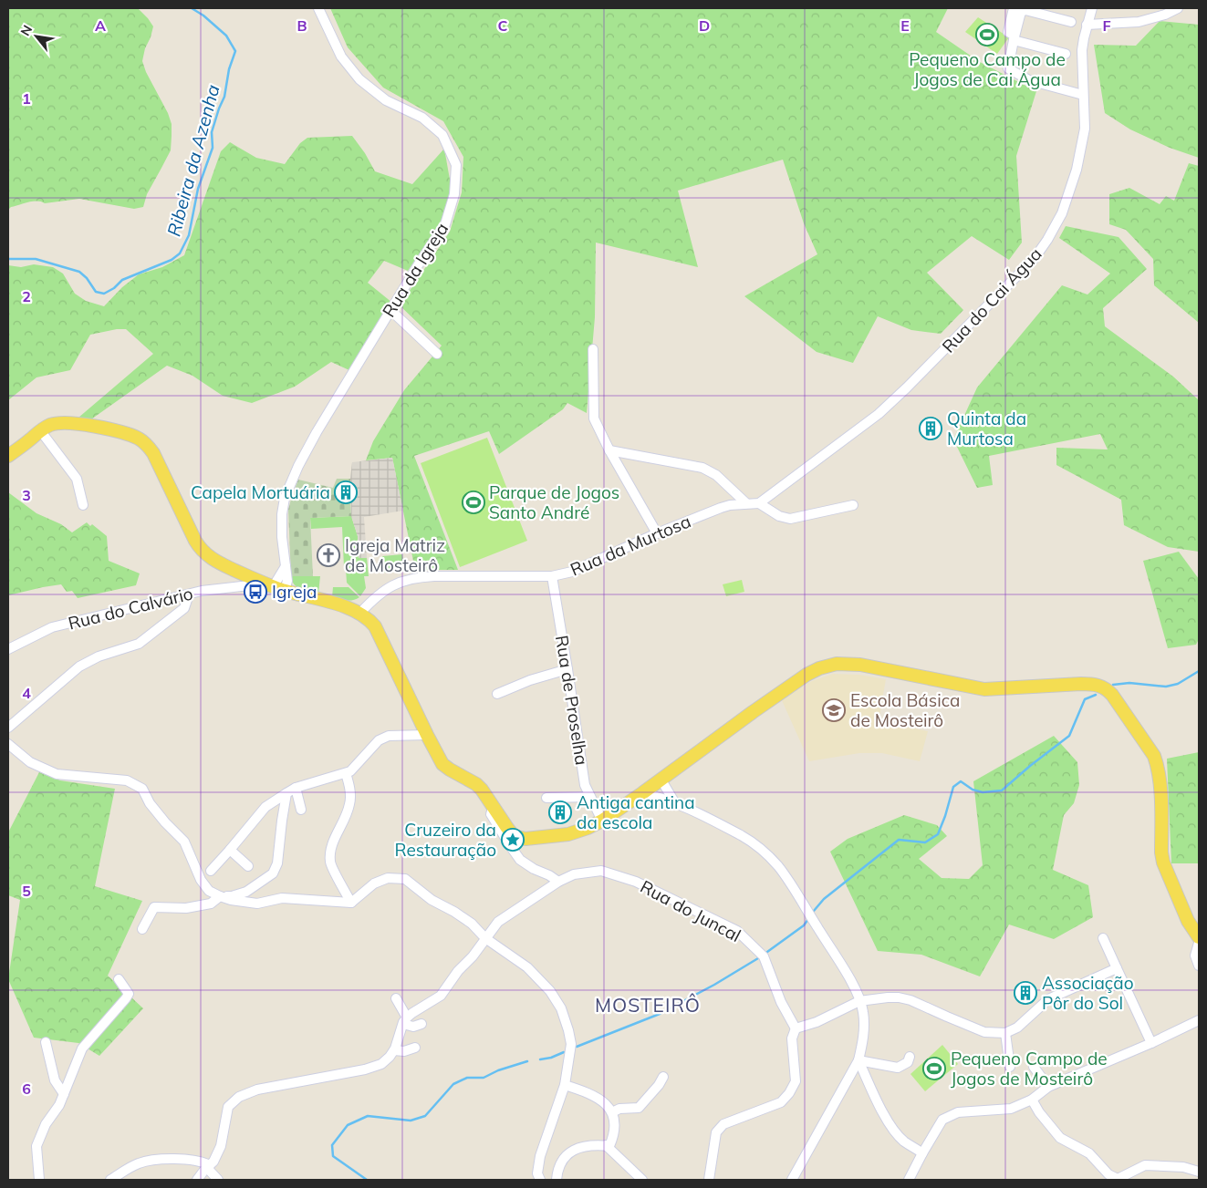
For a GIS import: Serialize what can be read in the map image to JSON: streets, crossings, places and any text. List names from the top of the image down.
{
  "streets": {
    "street": [
      "Rua da Igreja",
      "Rua do Cai Água",
      "Rua da Murtosa",
      "Rua do Calvário",
      "Rua de Proselha",
      "Rua do Juncal"
    ]
  },
  "crossings": [
    ["Rua da Murtosa", "Rua de Proselha"]
  ],
  "districts": ["MOSTEIRÔ"],
  "water": ["Ribeira da Azenha"],
  "places": {
    "sports": ["Pequeno Campo de Jogos de Cai Água", "Parque de Jogos Santo André", "Pequeno Campo de Jogos de Mosteirô"],
    "building": [
      "Quinta da Murtosa",
      "Capela Mortuária",
      "Antiga cantina da escola",
      "Associação Pôr do Sol"
    ],
    "church": ["Igreja Matriz de Mosteirô"],
    "bus stop": ["Igreja"],
    "school or university": ["Escola Básica de Mosteirô"],
    "place": ["Cruzeiro da Restauração"]
  },
  "north": "top left",
  "grid": {
    "columns": [
      "A",
      "B",
      "C",
      "D",
      "E",
      "F"
    ],
    "rows": [
      "1",
      "2",
      "3",
      "4",
      "5",
      "6"
    ]
  }
}
